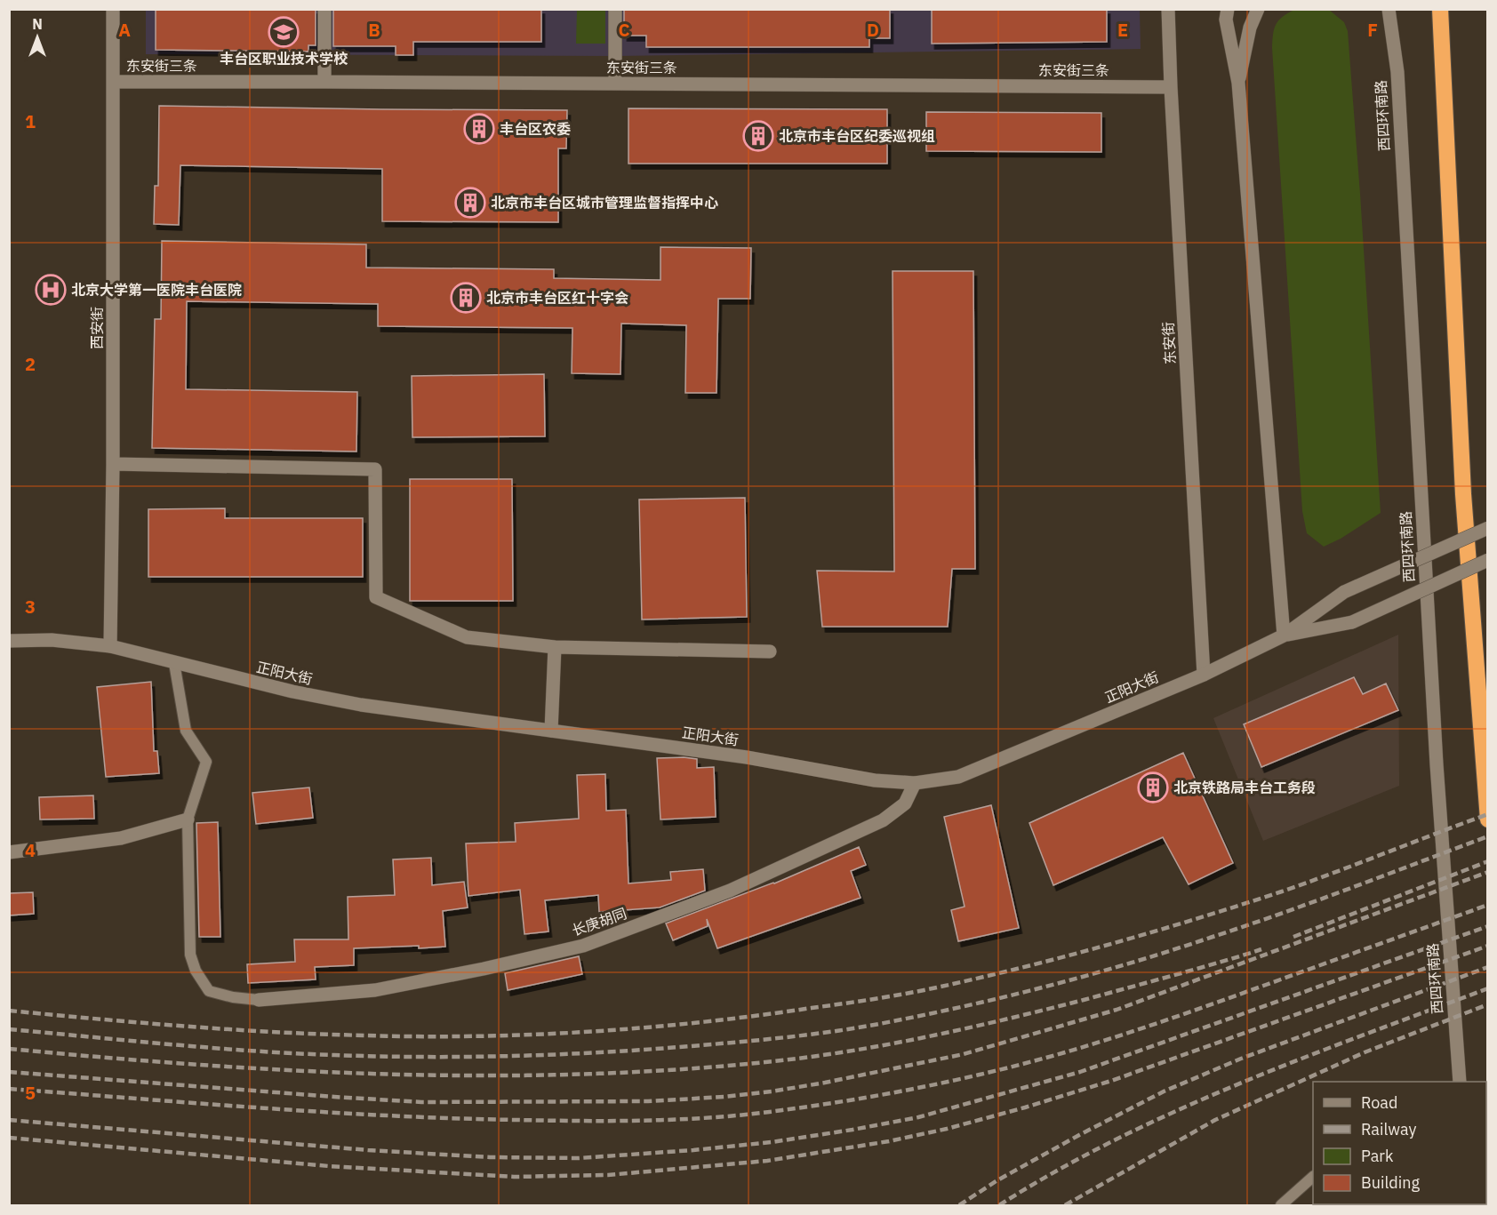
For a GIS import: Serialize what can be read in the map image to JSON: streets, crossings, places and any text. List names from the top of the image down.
{
  "streets": {
    "street": [
      "东安街三条",
      "西四环南路",
      "西安街",
      "东安街",
      "正阳大街",
      "长庚胡同"
    ]
  },
  "crossings": [
    ["东安街三条", "西安街"],
    ["东安街三条", "东安街"],
    ["西安街", "正阳大街"],
    ["东安街", "正阳大街"],
    ["正阳大街", "长庚胡同"]
  ],
  "places": {
    "school or university": ["丰台区职业技术学校"],
    "building": [
      "丰台区农委",
      "北京市丰台区纪委巡视组",
      "北京市丰台区城市管理监督指挥中心",
      "北京市丰台区红十字会",
      "北京铁路局丰台工务段"
    ],
    "hospital": ["北京大学第一医院丰台医院"]
  },
  "legend": [
    "Road",
    "Railway",
    "Park",
    "Building"
  ],
  "north": "top",
  "grid": {
    "columns": [
      "A",
      "B",
      "C",
      "D",
      "E",
      "F"
    ],
    "rows": [
      "1",
      "2",
      "3",
      "4",
      "5"
    ]
  }
}
